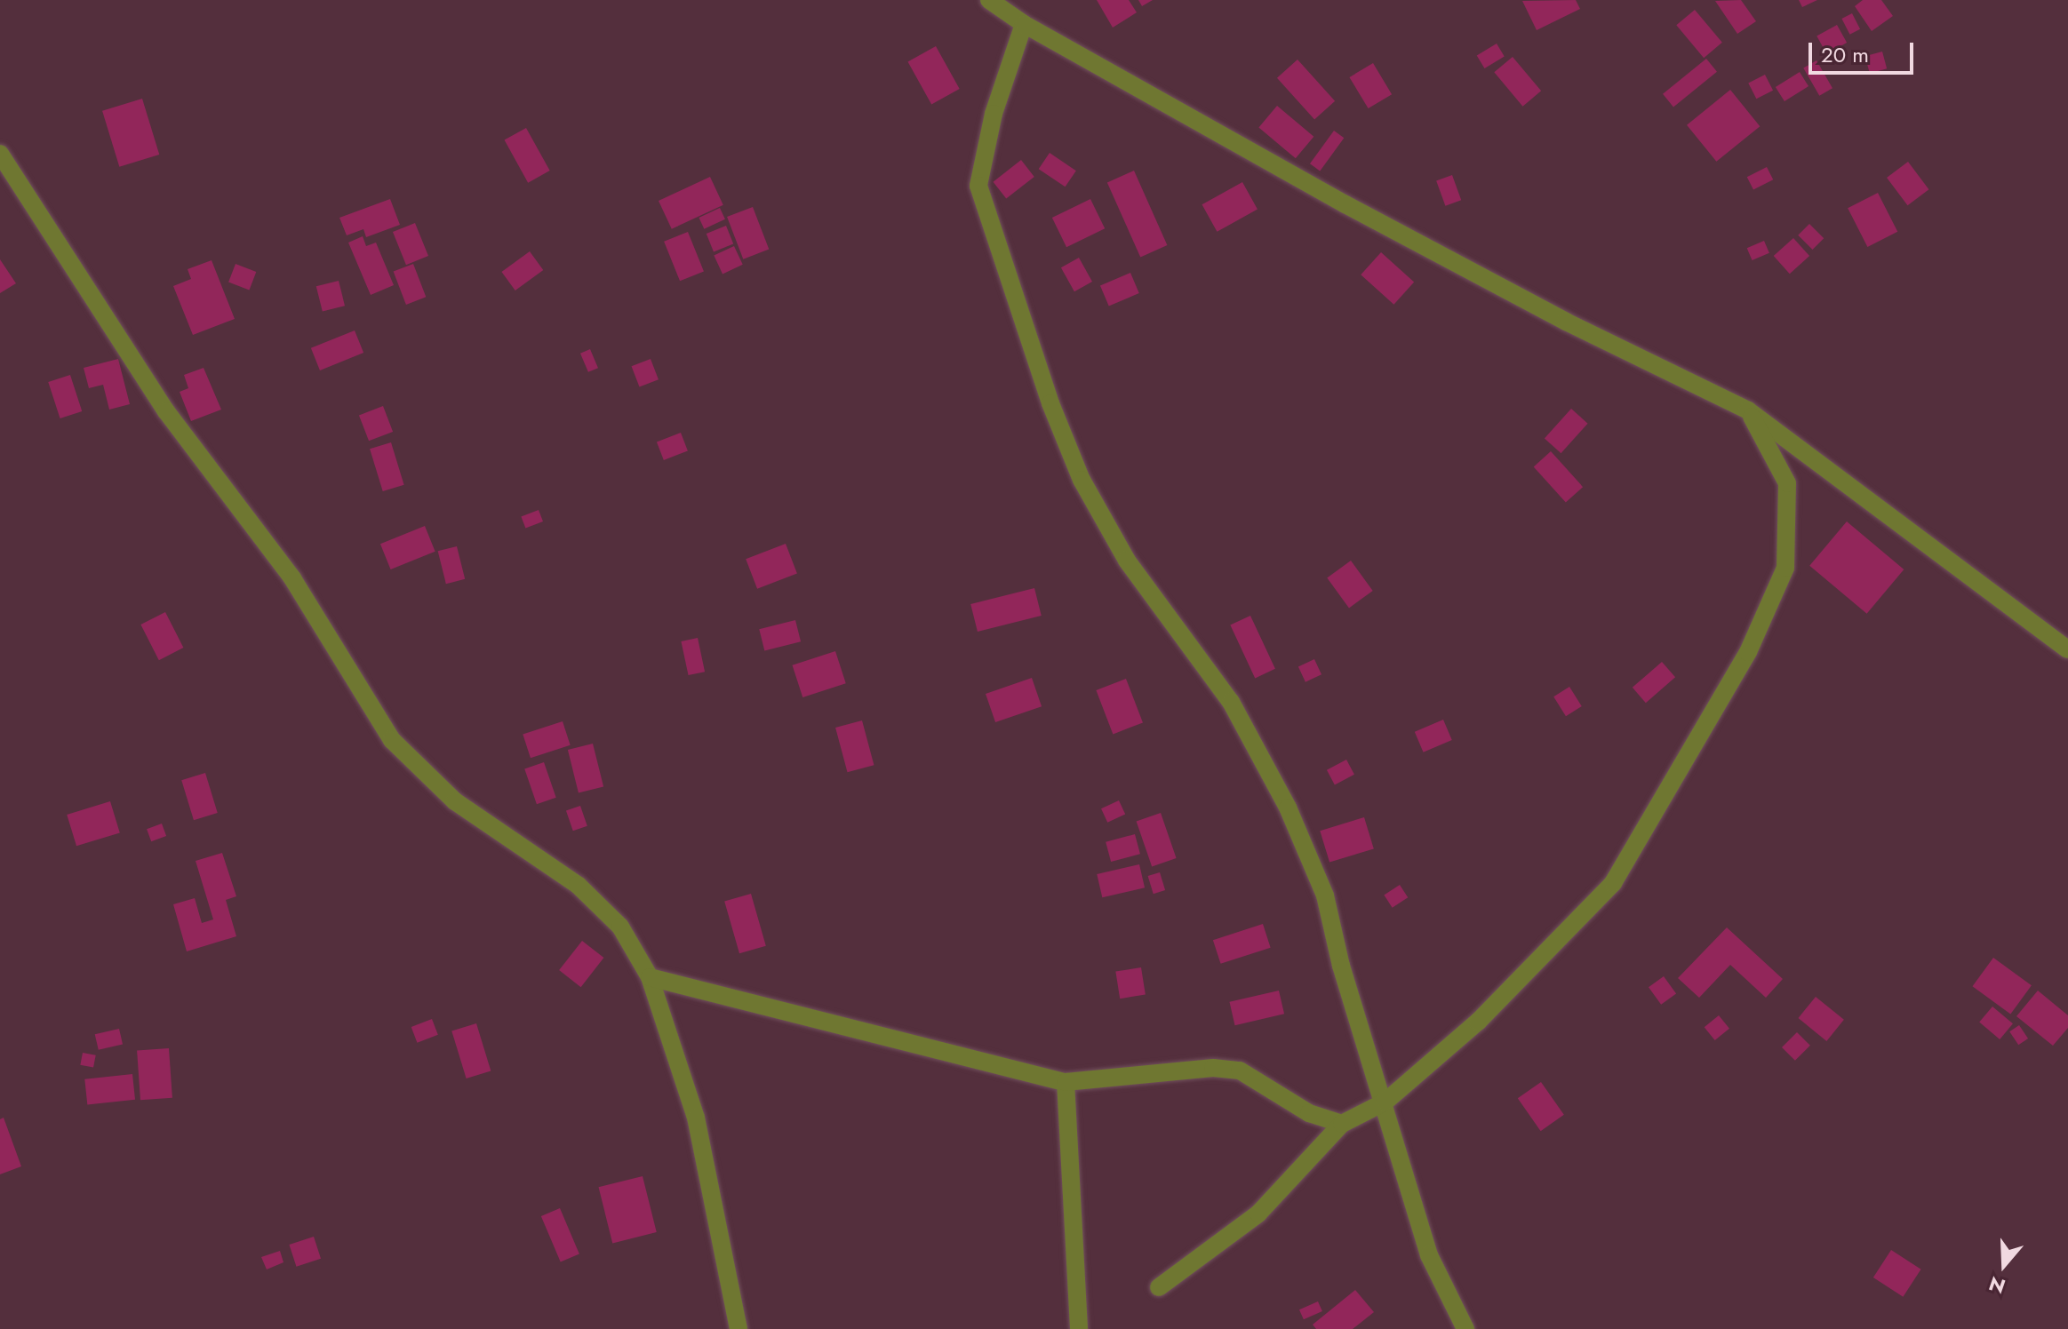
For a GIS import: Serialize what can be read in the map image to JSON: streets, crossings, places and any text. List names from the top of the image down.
{
  "scale_bar": "20 m",
  "north": "bottom"
}
